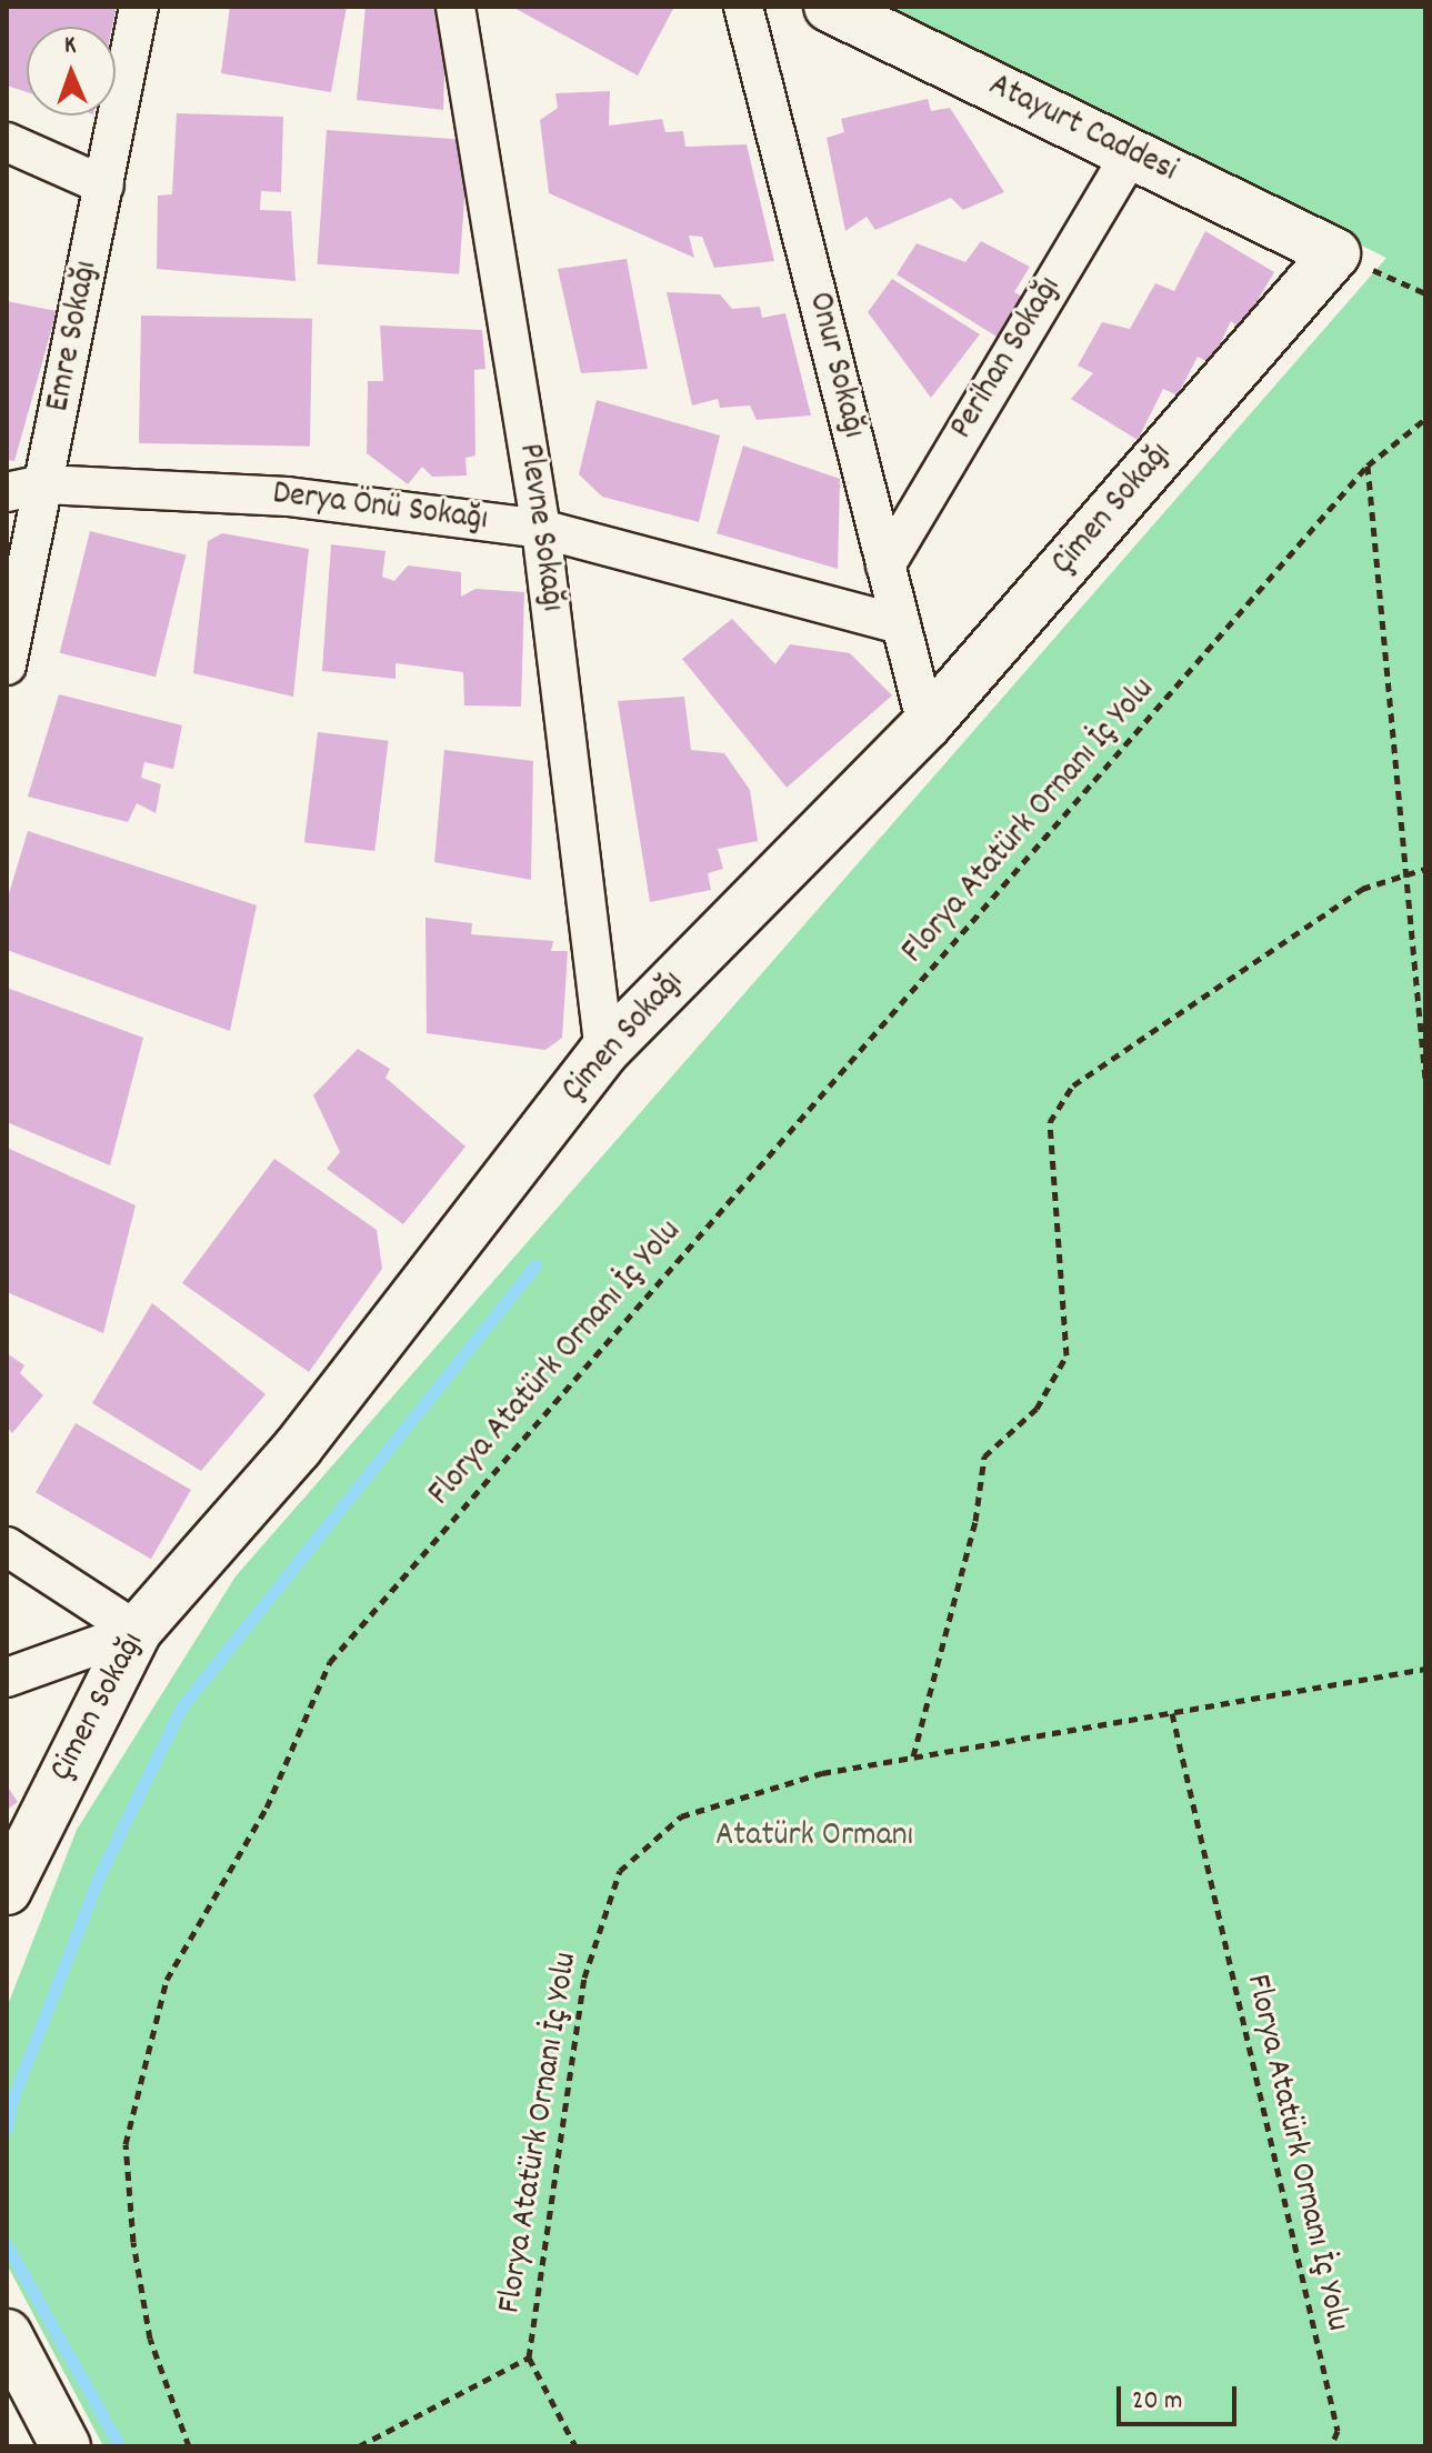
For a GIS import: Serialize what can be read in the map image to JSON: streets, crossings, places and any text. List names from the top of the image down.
{
  "streets": {
    "main road": ["Atayurt Caddesi", "Çimen Sokağı"],
    "street": [
      "Emre Sokağı",
      "Perihan Sokağı",
      "Onur Sokağı",
      "Derya Önü Sokağı",
      "Plevne Sokağı"
    ],
    "path": ["Florya Atatürk Ornanı İç Yolu"]
  },
  "crossings": [
    ["Atayurt Caddesi", "Perihan Sokağı"],
    ["Atayurt Caddesi", "Çimen Sokağı"],
    ["Emre Sokağı", "Derya Önü Sokağı"],
    ["Perihan Sokağı", "Onur Sokağı"],
    ["Onur Sokağı", "Derya Önü Sokağı"],
    ["Onur Sokağı", "Çimen Sokağı"],
    ["Derya Önü Sokağı", "Plevne Sokağı"],
    ["Çimen Sokağı", "Plevne Sokağı"]
  ],
  "parks": ["Atatürk Ormanı"],
  "scale_bar": "20 m",
  "north": "top"
}
